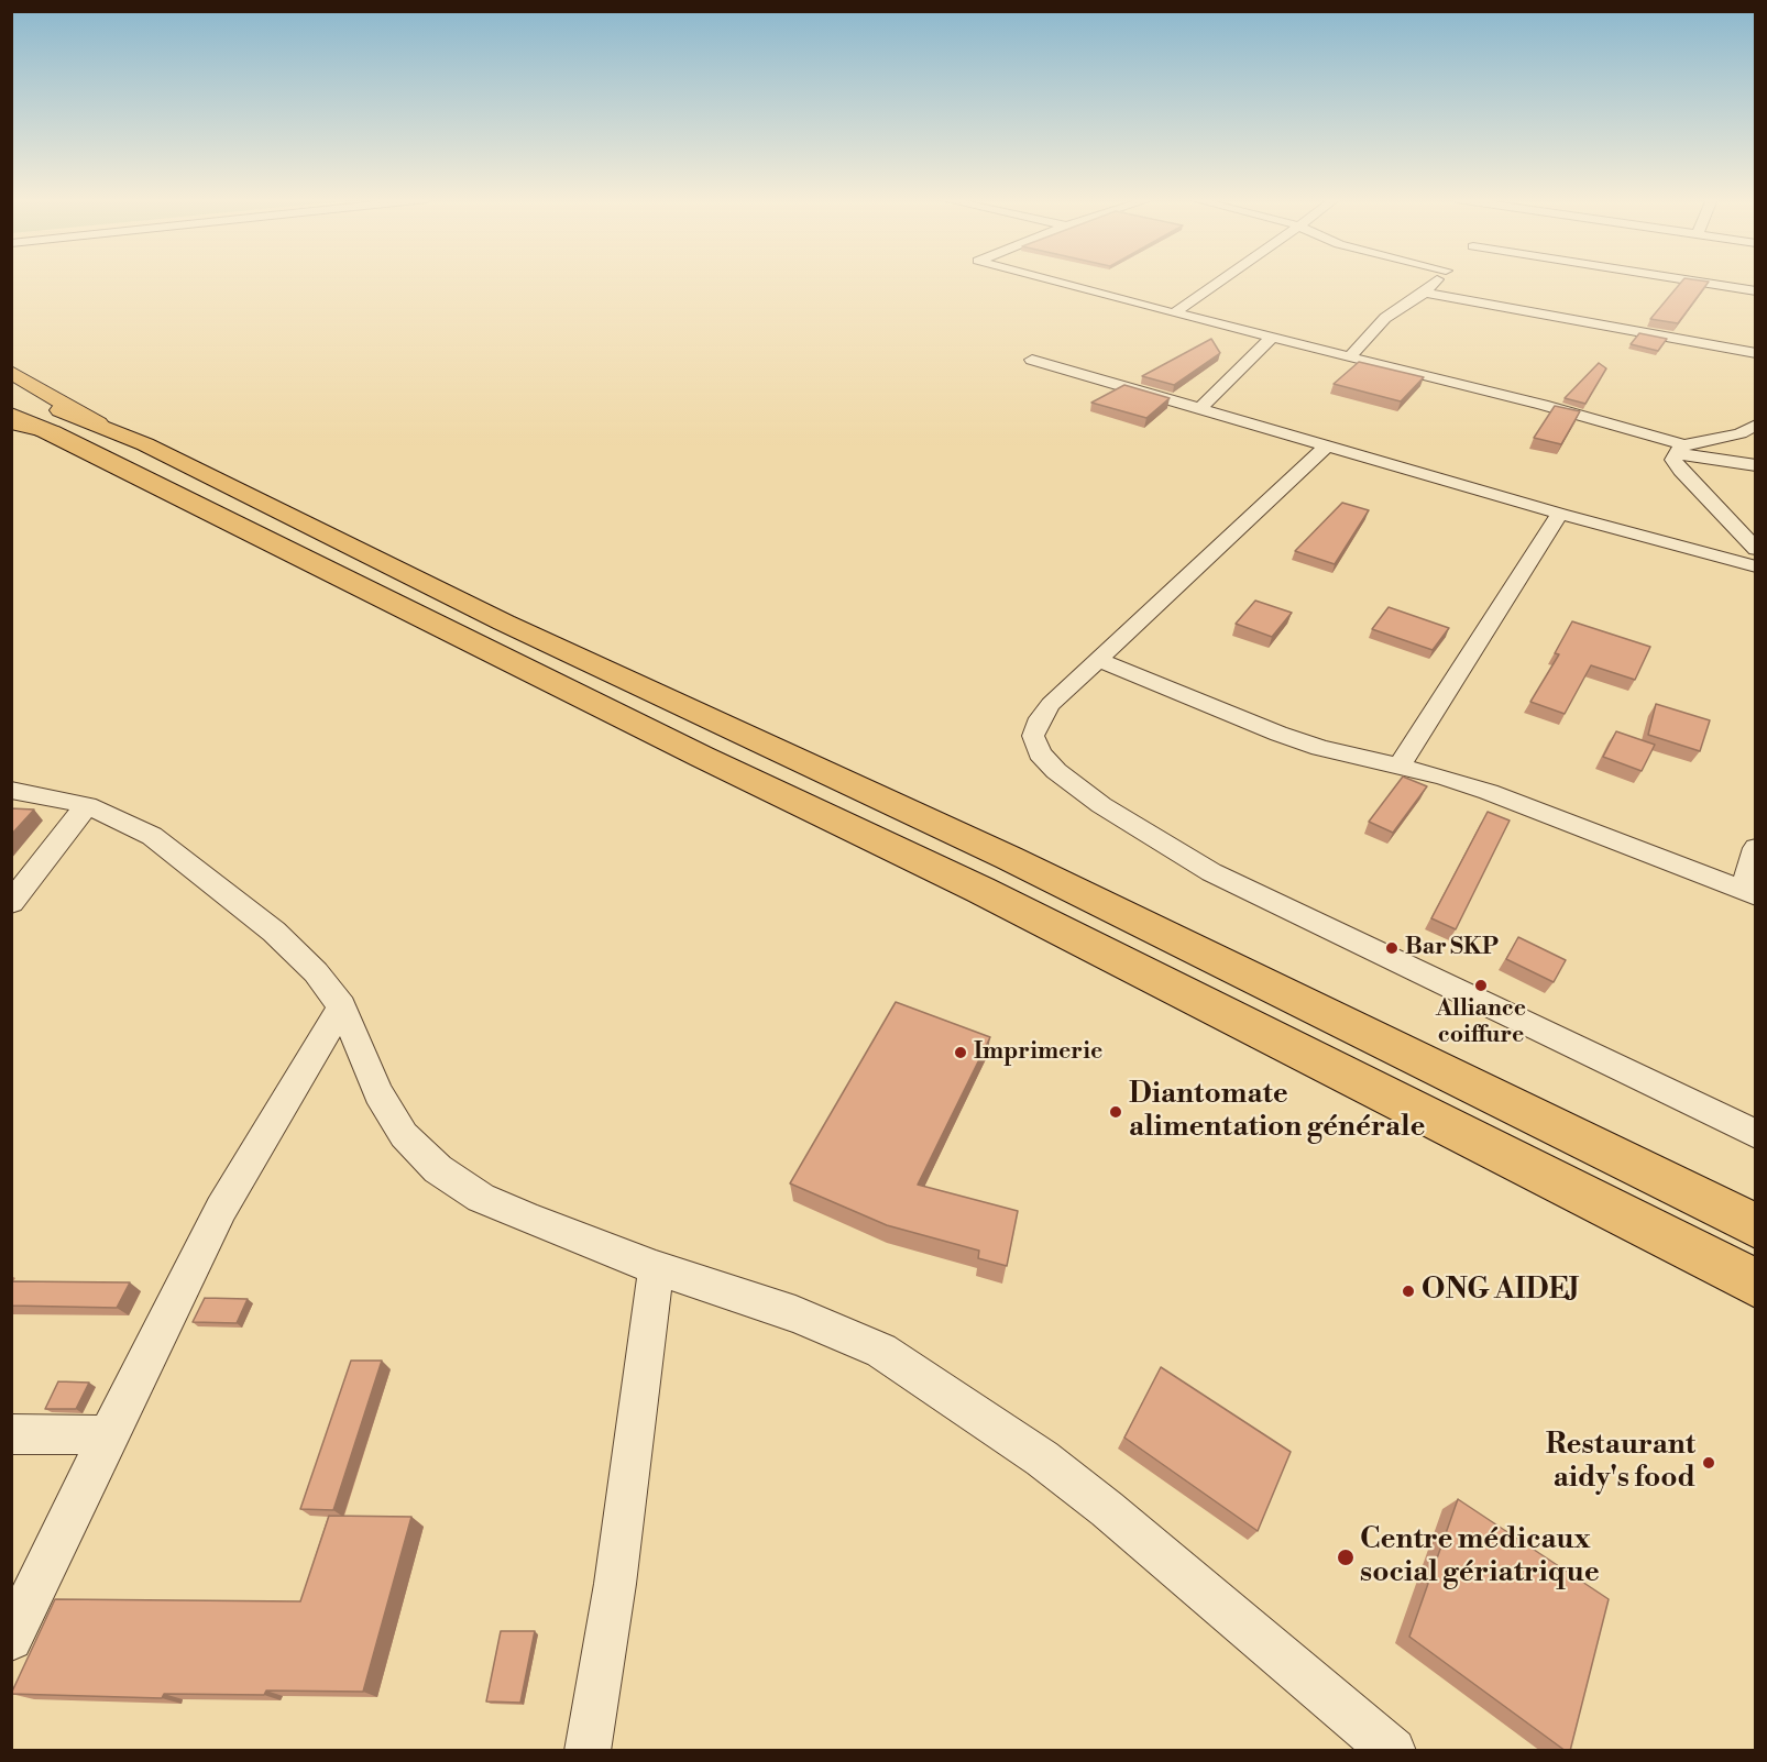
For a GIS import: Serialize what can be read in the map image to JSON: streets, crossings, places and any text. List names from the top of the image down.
{
  "places": [
    "Bar SKP",
    "Alliance coiffure",
    "Imprimerie",
    "Diantomate alimentation générale",
    "ONG AIDEJ",
    "Restaurant aidy's food",
    "Centre médicaux social gériatrique"
  ]
}
